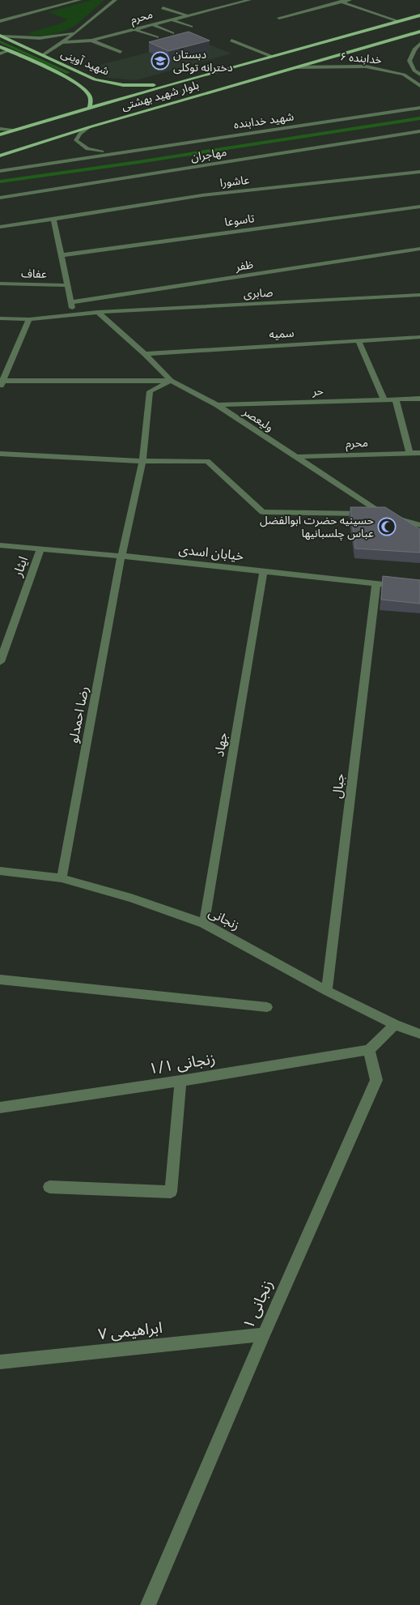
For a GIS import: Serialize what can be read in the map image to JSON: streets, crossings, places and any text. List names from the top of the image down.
{
  "streets": {
    "main road": ["شهید آوینی", "بلوار شهید بهشتی"],
    "street": [
      "محرم",
      "خدابنده ۶",
      "شهید خدابنده",
      "مهاجران",
      "عاشورا",
      "تاسوعا",
      "ظفر",
      "عفاف",
      "صابری",
      "سمیه",
      "حر",
      "ولیعصر",
      "خیابان اسدی",
      "ایثار",
      "رضا احمدلو",
      "جهاد",
      "جبال",
      "زنجانی",
      "زنجانی ۱/۱",
      "زنجانی ۱",
      "ابراهیمی ۷"
    ]
  },
  "crossings": [
    ["محرم", "ولیعصر"],
    ["خدابنده ۶", "بلوار شهید بهشتی"],
    ["شهید آوینی", "بلوار شهید بهشتی"],
    ["صابری", "ولیعصر"],
    ["سمیه", "ولیعصر"],
    ["حر", "ولیعصر"],
    ["ولیعصر", "رضا احمدلو"],
    ["خیابان اسدی", "ایثار"],
    ["خیابان اسدی", "رضا احمدلو"],
    ["خیابان اسدی", "جهاد"],
    ["خیابان اسدی", "جبال"],
    ["رضا احمدلو", "زنجانی"],
    ["جهاد", "زنجانی"],
    ["جبال", "زنجانی"],
    ["زنجانی ۱/۱", "زنجانی ۱"],
    ["زنجانی ۱", "ابراهیمی ۷"]
  ],
  "places": {
    "school or university": ["دبستان دخترانه توکلی"],
    "mosque": ["حسینیه حضرت ابوالفضل عباس چلسبانیها"]
  }
}
